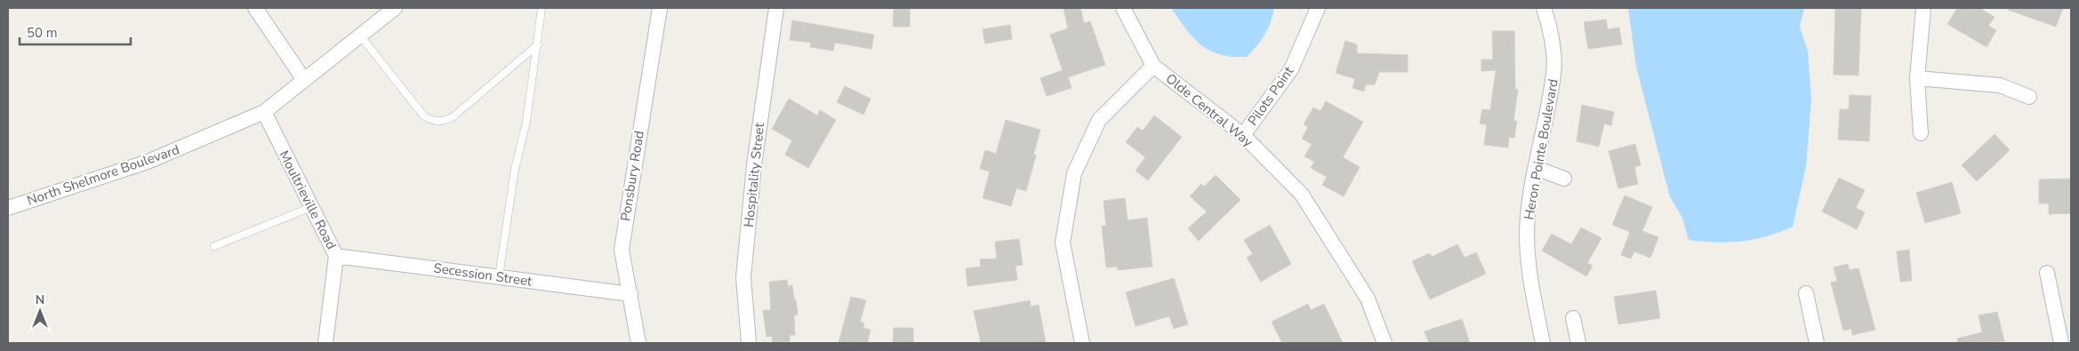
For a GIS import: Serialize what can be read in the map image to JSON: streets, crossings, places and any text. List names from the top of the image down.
{
  "streets": {
    "street": [
      "Pilots Point",
      "Olde Central Way",
      "Heron Pointe Boulevard",
      "North Shelmore Boulevard",
      "Hospitality Street",
      "Ponsbury Road",
      "Moultrieville Road",
      "Secession Street"
    ]
  },
  "crossings": [
    ["Pilots Point", "Olde Central Way"],
    ["North Shelmore Boulevard", "Moultrieville Road"],
    ["Ponsbury Road", "Secession Street"],
    ["Moultrieville Road", "Secession Street"]
  ],
  "scale_bar": "50 m",
  "north": "top"
}
